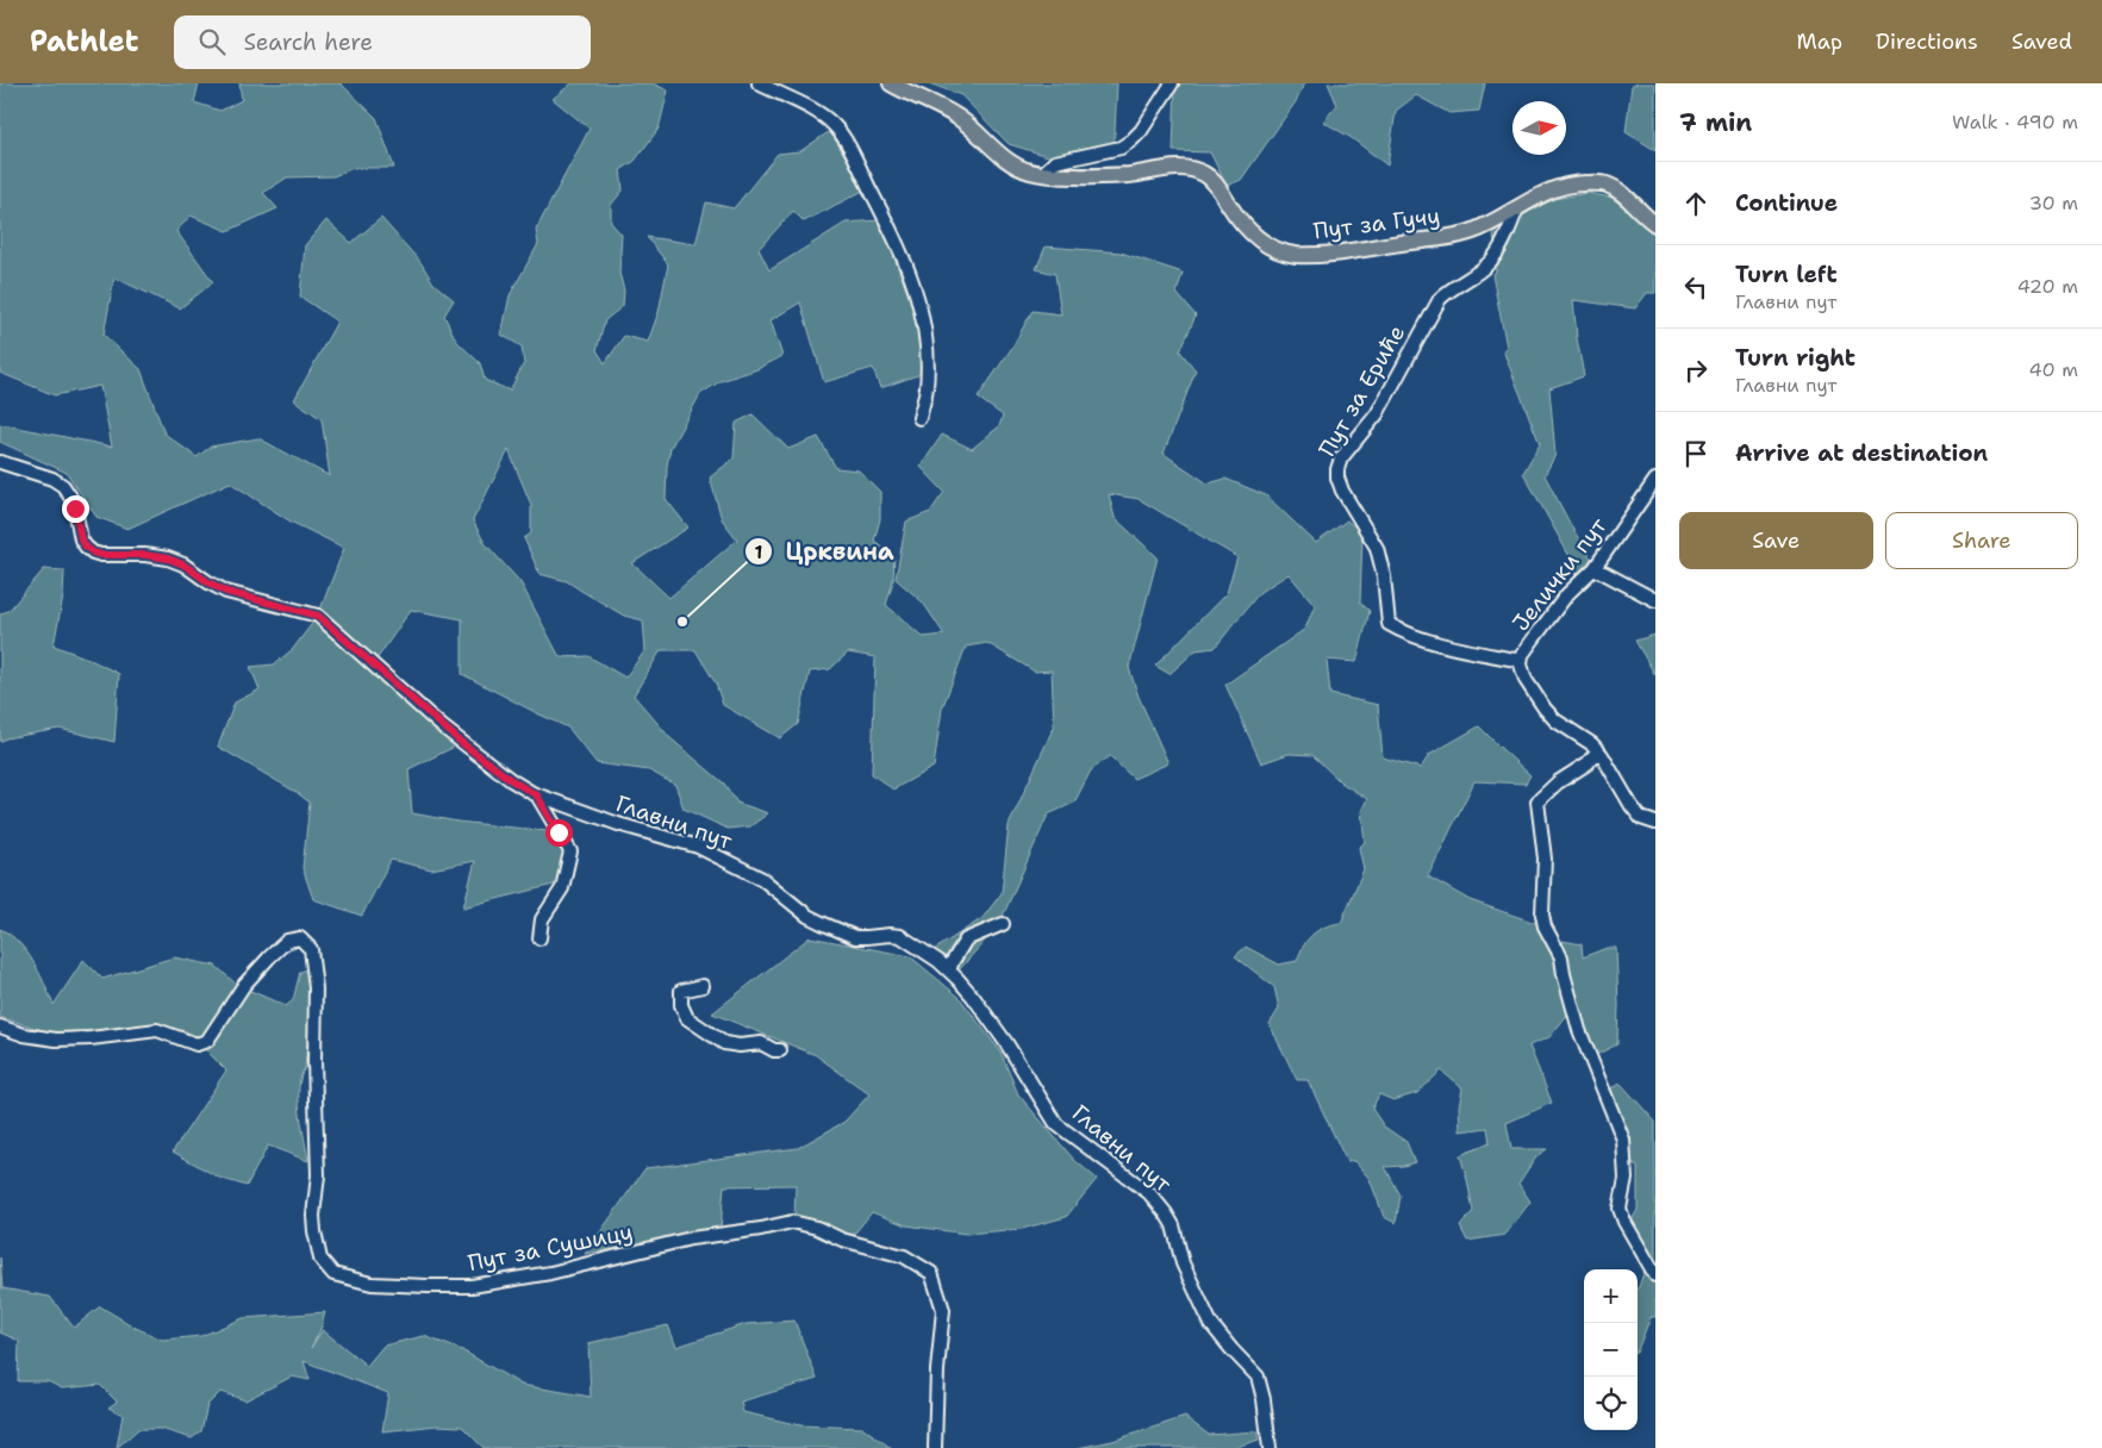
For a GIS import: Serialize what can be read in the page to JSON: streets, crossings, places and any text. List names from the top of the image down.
{
  "streets": {
    "main road": ["Пут за Гучу"],
    "street": [
      "Пут за Ериће",
      "Јелички пут",
      "Главни пут",
      "Пут за Сушицу"
    ]
  },
  "crossings": [
    ["Пут за Гучу", "Пут за Ериће"],
    ["Пут за Ериће", "Јелички пут"]
  ],
  "places": ["Црквина"],
  "north": "right",
  "page": {
    "header": "Pathlet",
    "search": "Search here",
    "nav": ["Map", "Directions", "Saved"],
    "heading": ["7 min", "Walk · 490 m"],
    "list": [
      ["Continue", "30 m"],
      ["Turn left", "Главни пут", "420 m"],
      ["Turn right", "Главни пут", "40 m"],
      "Arrive at destination"
    ],
    "buttons": ["Save", "Share"],
    "map_buttons": ["+", "−"]
  }
}
